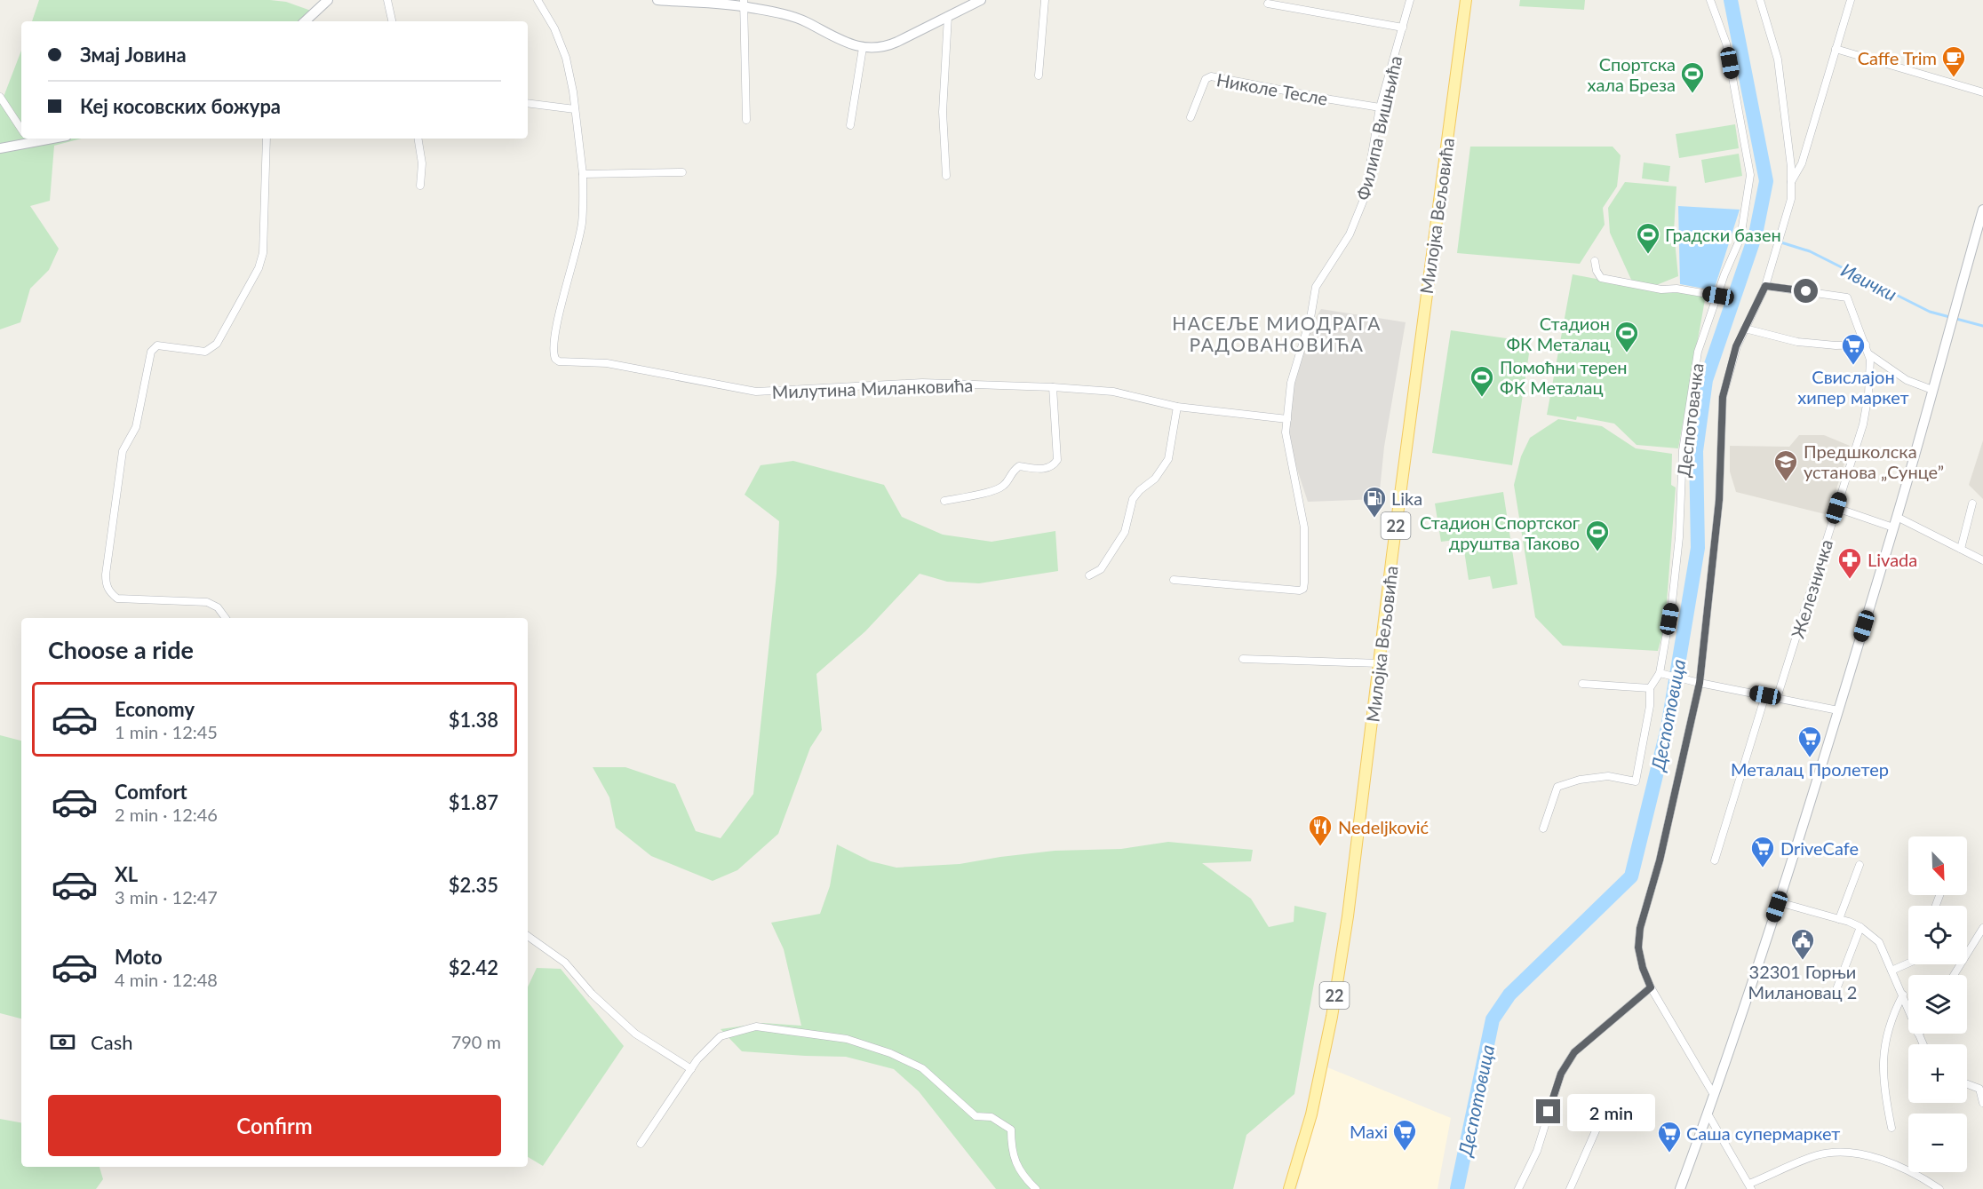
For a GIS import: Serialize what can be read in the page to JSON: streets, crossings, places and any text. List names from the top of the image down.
{
  "streets": {
    "main road": ["Милојка Вељовића", "22"],
    "street": [
      "Николе Тесле",
      "Филипа Вишњића",
      "Милутина Миланковића",
      "Деспотовачка",
      "Железничка"
    ]
  },
  "crossings": [
    ["Николе Тесле", "Филипа Вишњића"],
    ["Филипа Вишњића", "Милутина Миланковића"]
  ],
  "districts": ["НАСЕЉЕ МИОДРАГА РАДОВАНОВИЋА"],
  "water": ["Ивички", "Деспотовица"],
  "places": {
    "cafe": ["Caffe Trim"],
    "sports": [
      "Спортска хала Бреза",
      "Градски базен",
      "Стадион ФК Металац",
      "Помоћни терен ФК Металац",
      "Стадион Спортског друштва Таково"
    ],
    "supermarket": [
      "Свислајон хипер маркет",
      "Металац Пролетер",
      "DriveCafe",
      "Maxi",
      "Саша супермаркет"
    ],
    "school or university": ["Предшколска установа „Сунце”"],
    "fuel station": ["Lika"],
    "pharmacy": ["Livada"],
    "restaurant": ["Nedeljković"],
    "public building": ["32301 Горњи Милановац 2"]
  },
  "north": "bottom right",
  "page": {
    "banner": ["Змај Јовина", "Кеј косовских божура"],
    "heading": "Choose a ride",
    "list": [
      {
        "name": "Economy",
        "note": "1 min · 12:45",
        "value": "$1.38"
      },
      {
        "name": "Comfort",
        "note": "2 min · 12:46",
        "value": "$1.87"
      },
      {
        "name": "XL",
        "note": "3 min · 12:47",
        "value": "$2.35"
      },
      {
        "name": "Moto",
        "note": "4 min · 12:48",
        "value": "$2.42"
      }
    ],
    "map_buttons": ["+", "−"],
    "pay": ["Cash", "790 m"],
    "buttons": "Confirm",
    "bubble": "2 min"
  }
}
